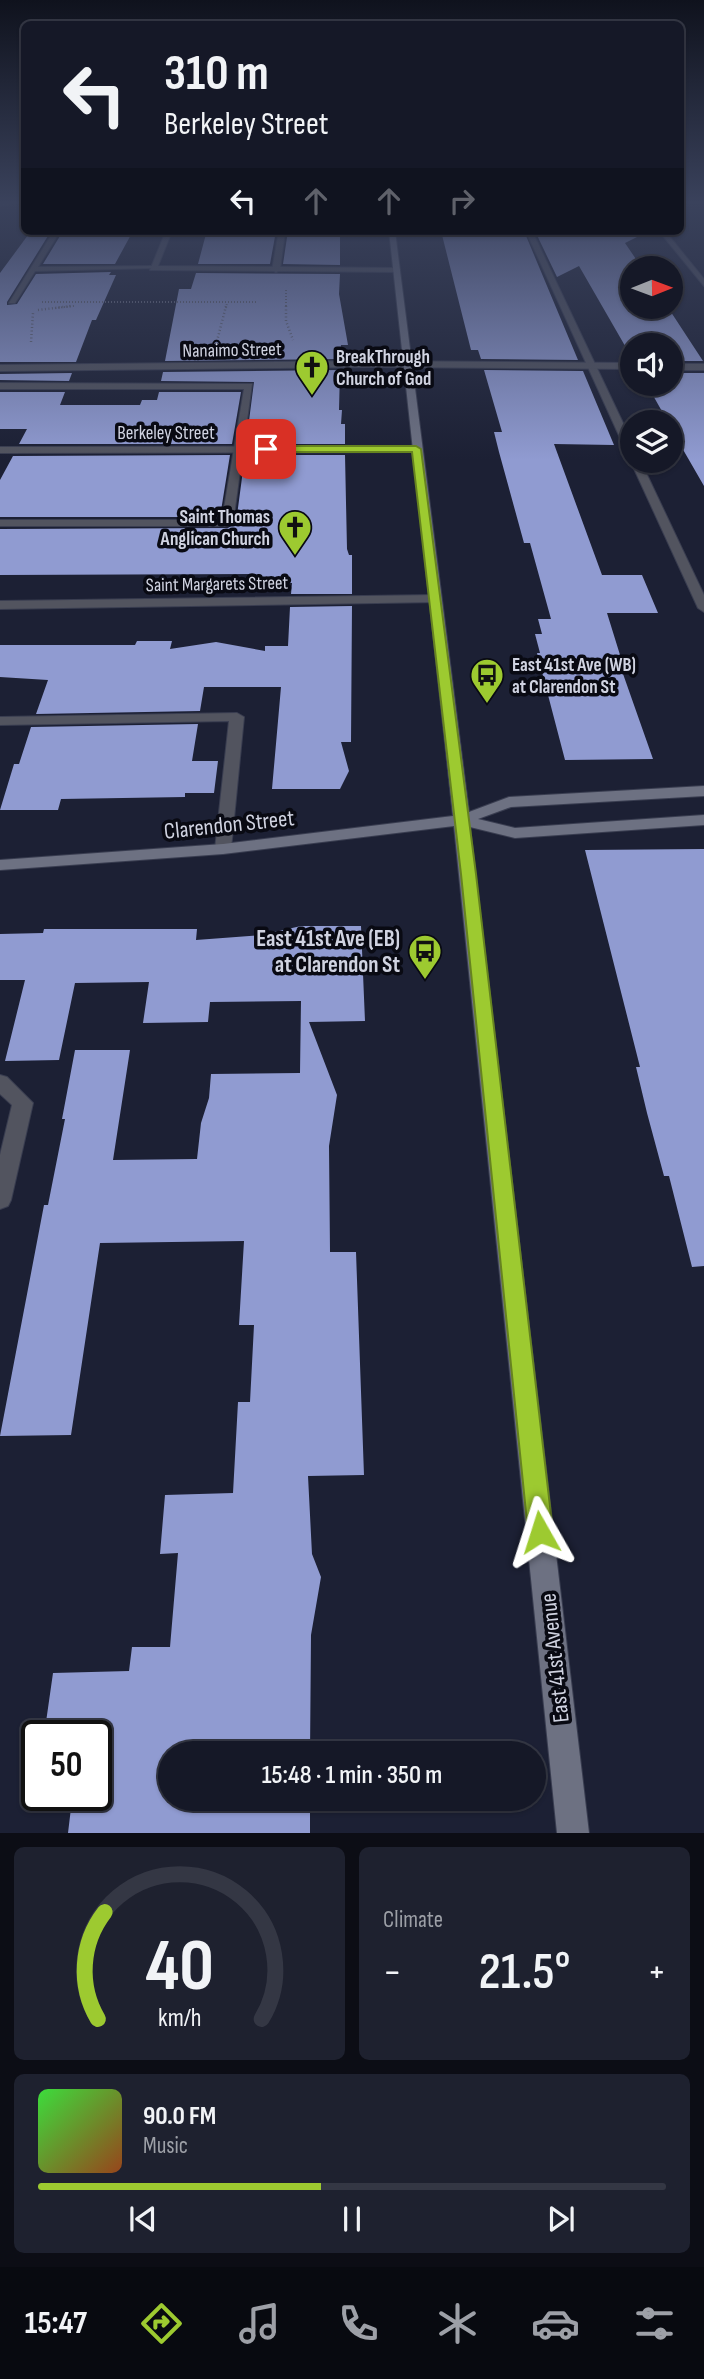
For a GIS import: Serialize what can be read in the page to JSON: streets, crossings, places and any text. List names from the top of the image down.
{
  "streets": {
    "main road": ["Clarendon Street", "East 41st Avenue"],
    "street": ["Nanaimo Street", "Berkeley Street", "Saint Margarets Street"]
  },
  "crossings": [
    ["Nanaimo Street", "East 41st Avenue"],
    ["Berkeley Street", "East 41st Avenue"],
    ["Saint Margarets Street", "East 41st Avenue"],
    ["Clarendon Street", "East 41st Avenue"]
  ],
  "places": {
    "church": ["BreakThrough Church of God", "Saint Thomas Anglican Church"],
    "bus stop": ["East 41st Ave (WB) at Clarendon St", "East 41st Ave (EB) at Clarendon St"]
  },
  "north": "right",
  "page": {
    "turn": ["310 m", "Berkeley Street"],
    "limit": "50",
    "trip": "15:48 · 1 min · 350 m",
    "tile": "Climate",
    "heat": ["−", "21.5°", "+"],
    "song": ["90.0 FM", "Music"],
    "tabs": "15:47",
    "gauge": ["40", "km/h"]
  }
}
